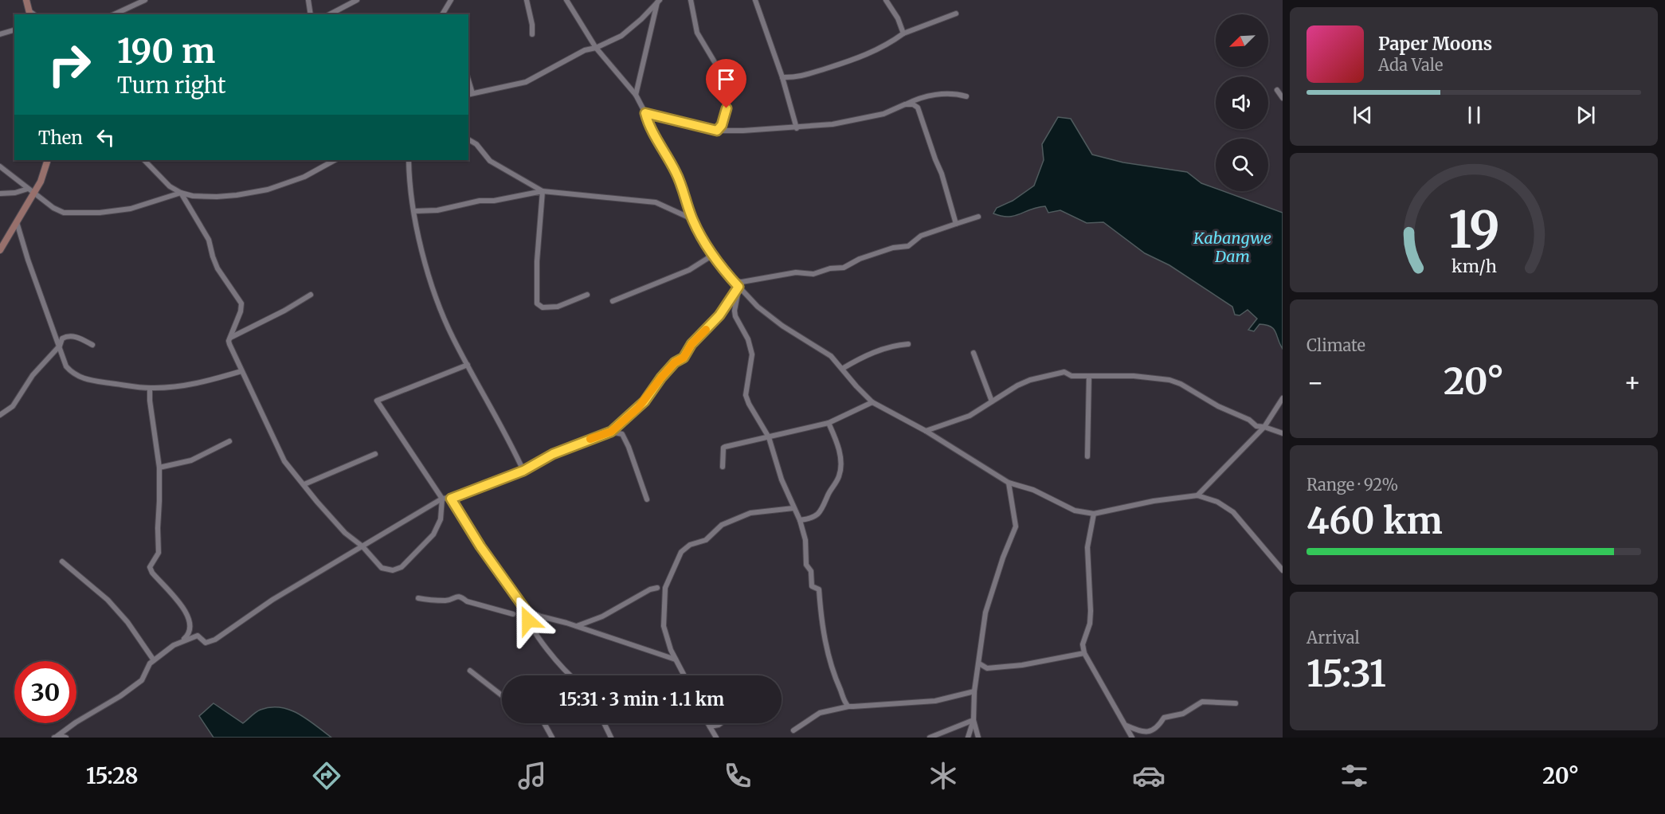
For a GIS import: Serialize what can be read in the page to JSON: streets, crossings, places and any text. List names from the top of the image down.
{
  "water": ["Kabangwe Dam"],
  "north": "bottom left",
  "page": {
    "turn": ["190 m", "Turn right"],
    "song": ["Paper Moons", "Ada Vale"],
    "then": "Then",
    "tile": [
      "Climate",
      ["Range · 92%", "460 km"],
      ["Arrival", "15:31"]
    ],
    "heat": ["−", "20°", "+"],
    "limit": "30",
    "trip": "15:31 · 3 min · 1.1 km",
    "tabs": ["15:28", "20°"],
    "gauge": ["19", "km/h"]
  }
}
